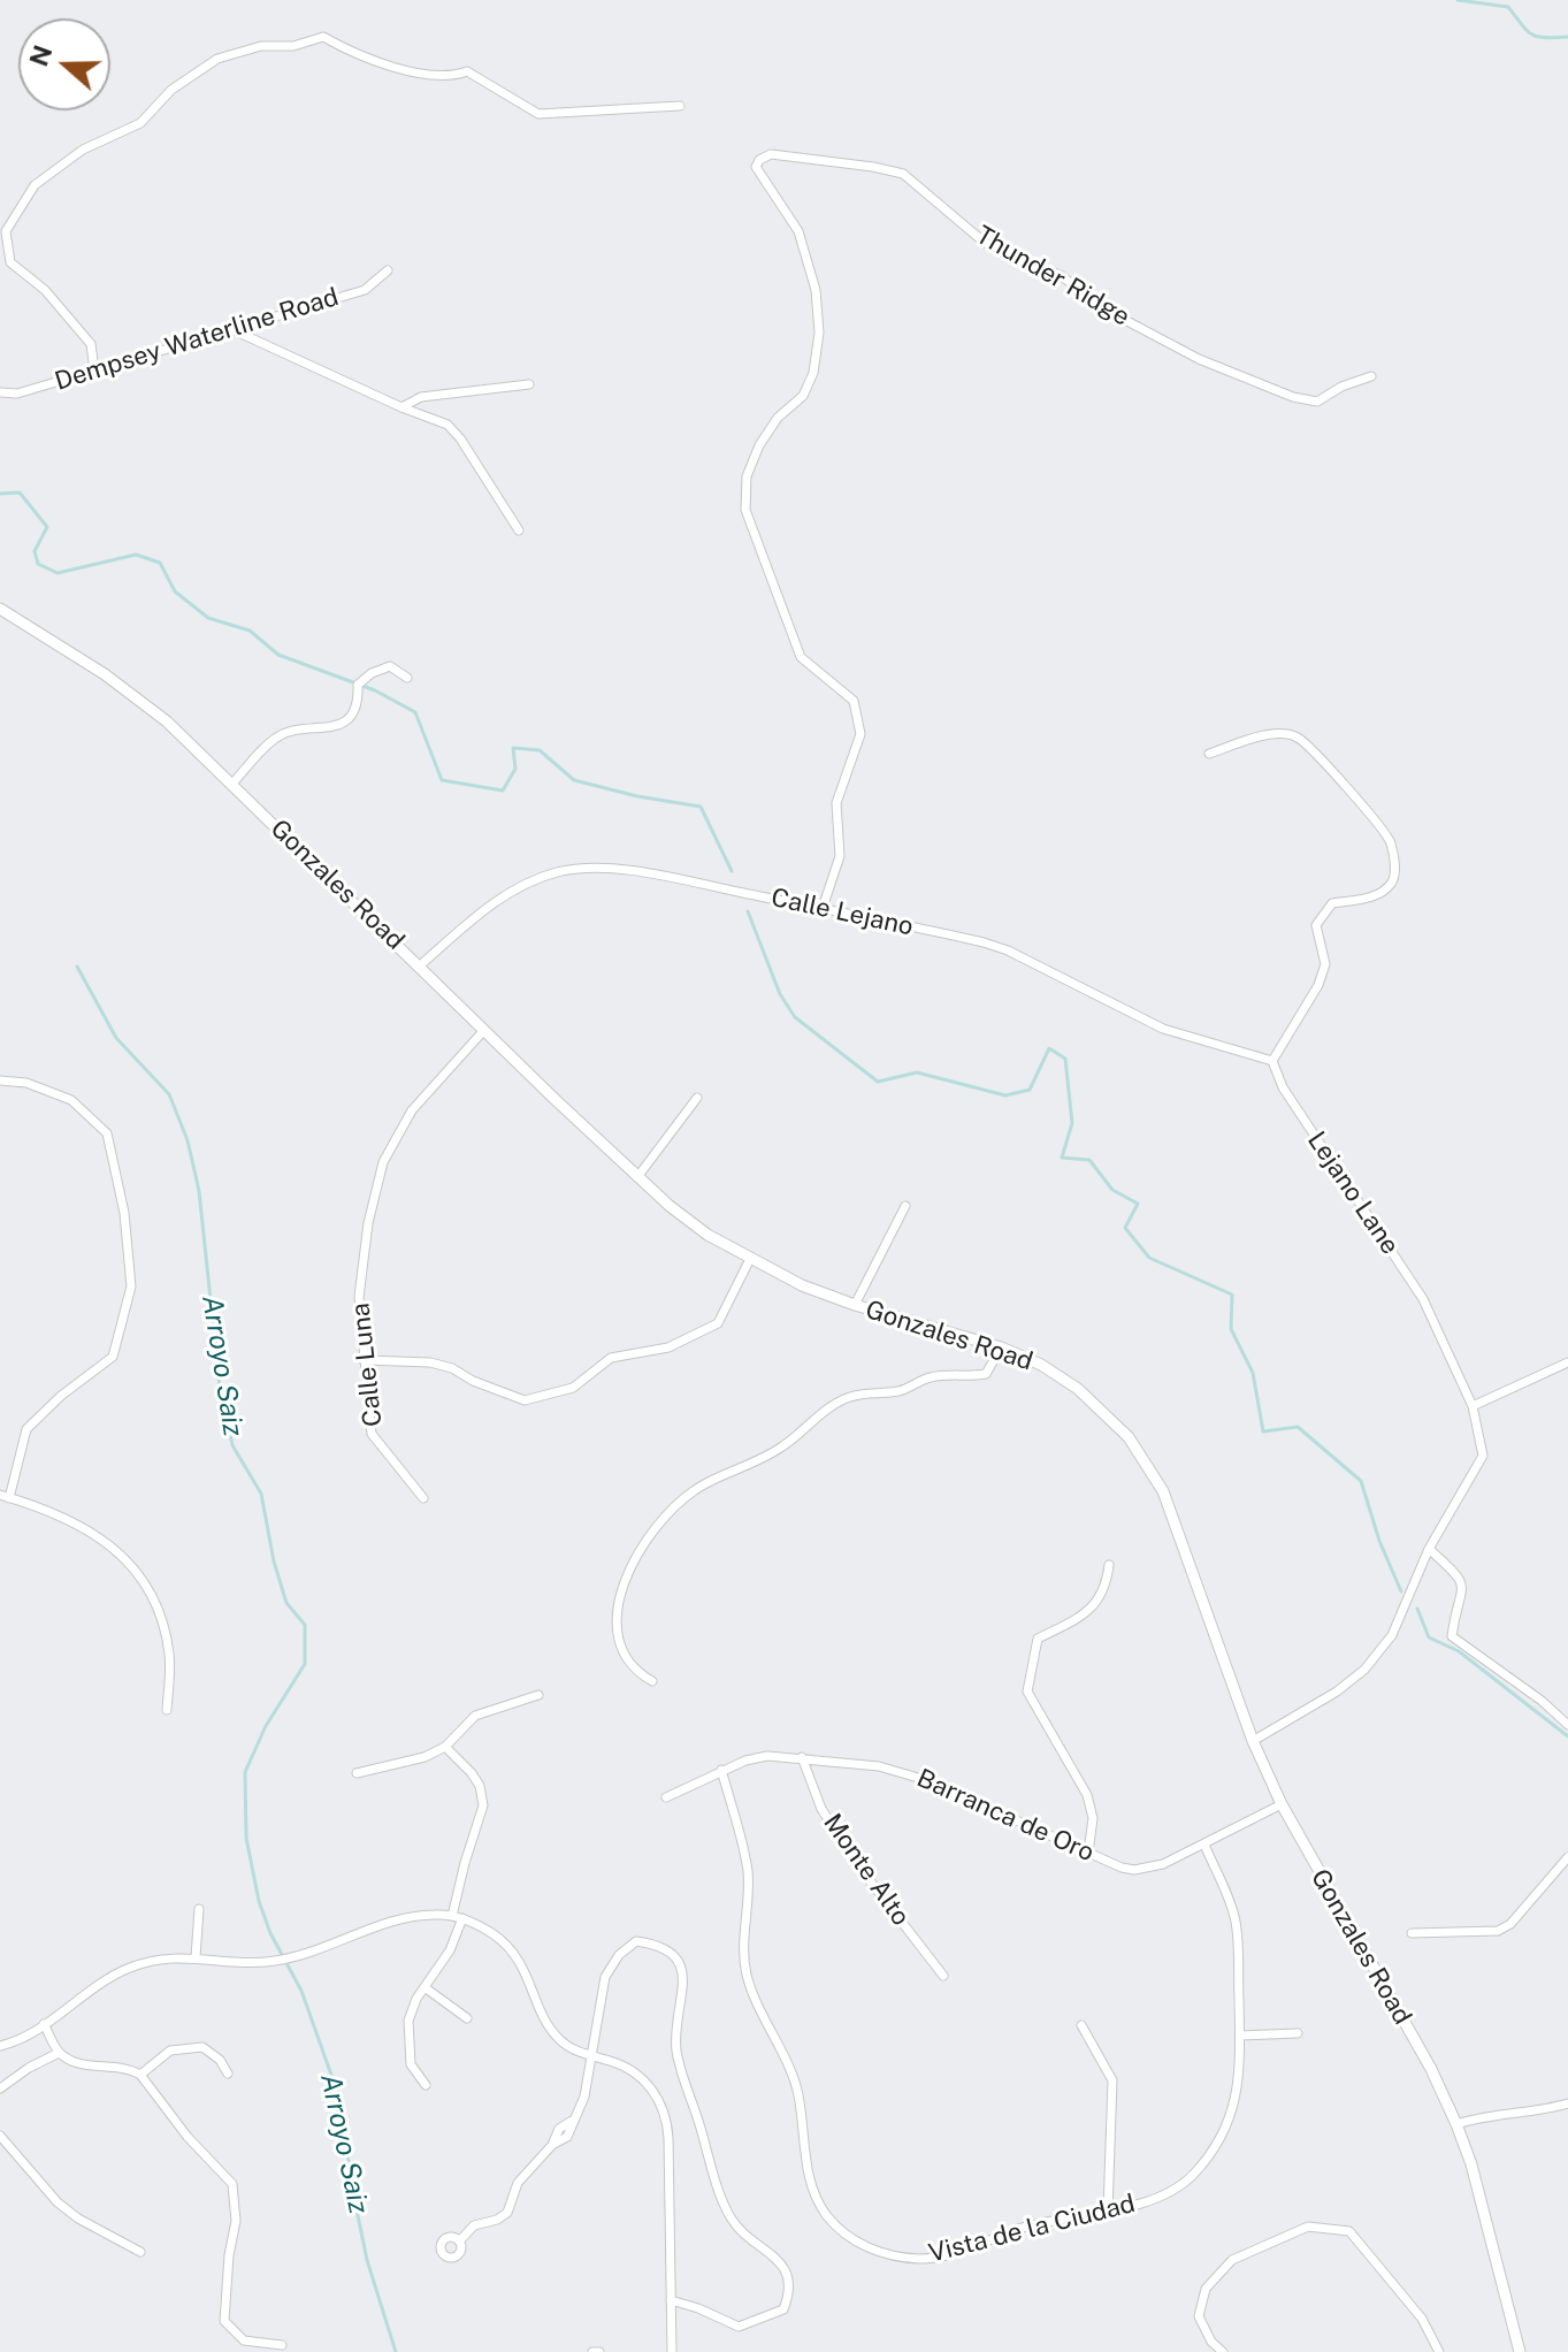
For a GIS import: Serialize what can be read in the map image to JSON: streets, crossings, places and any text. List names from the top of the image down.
{
  "streets": {
    "street": [
      "Thunder Ridge",
      "Dempsey Waterline Road",
      "Gonzales Road",
      "Calle Lejano",
      "Lejano Lane",
      "Calle Luna",
      "Barranca de Oro",
      "Monte Alto",
      "Vista de la Ciudad"
    ]
  },
  "crossings": [
    ["Thunder Ridge", "Calle Lejano"],
    ["Gonzales Road", "Calle Lejano"],
    ["Gonzales Road", "Lejano Lane"],
    ["Gonzales Road", "Calle Luna"],
    ["Gonzales Road", "Barranca de Oro"],
    ["Calle Lejano", "Lejano Lane"],
    ["Barranca de Oro", "Monte Alto"],
    ["Barranca de Oro", "Vista de la Ciudad"]
  ],
  "water": ["Arroyo Saiz"],
  "north": "left"
}
